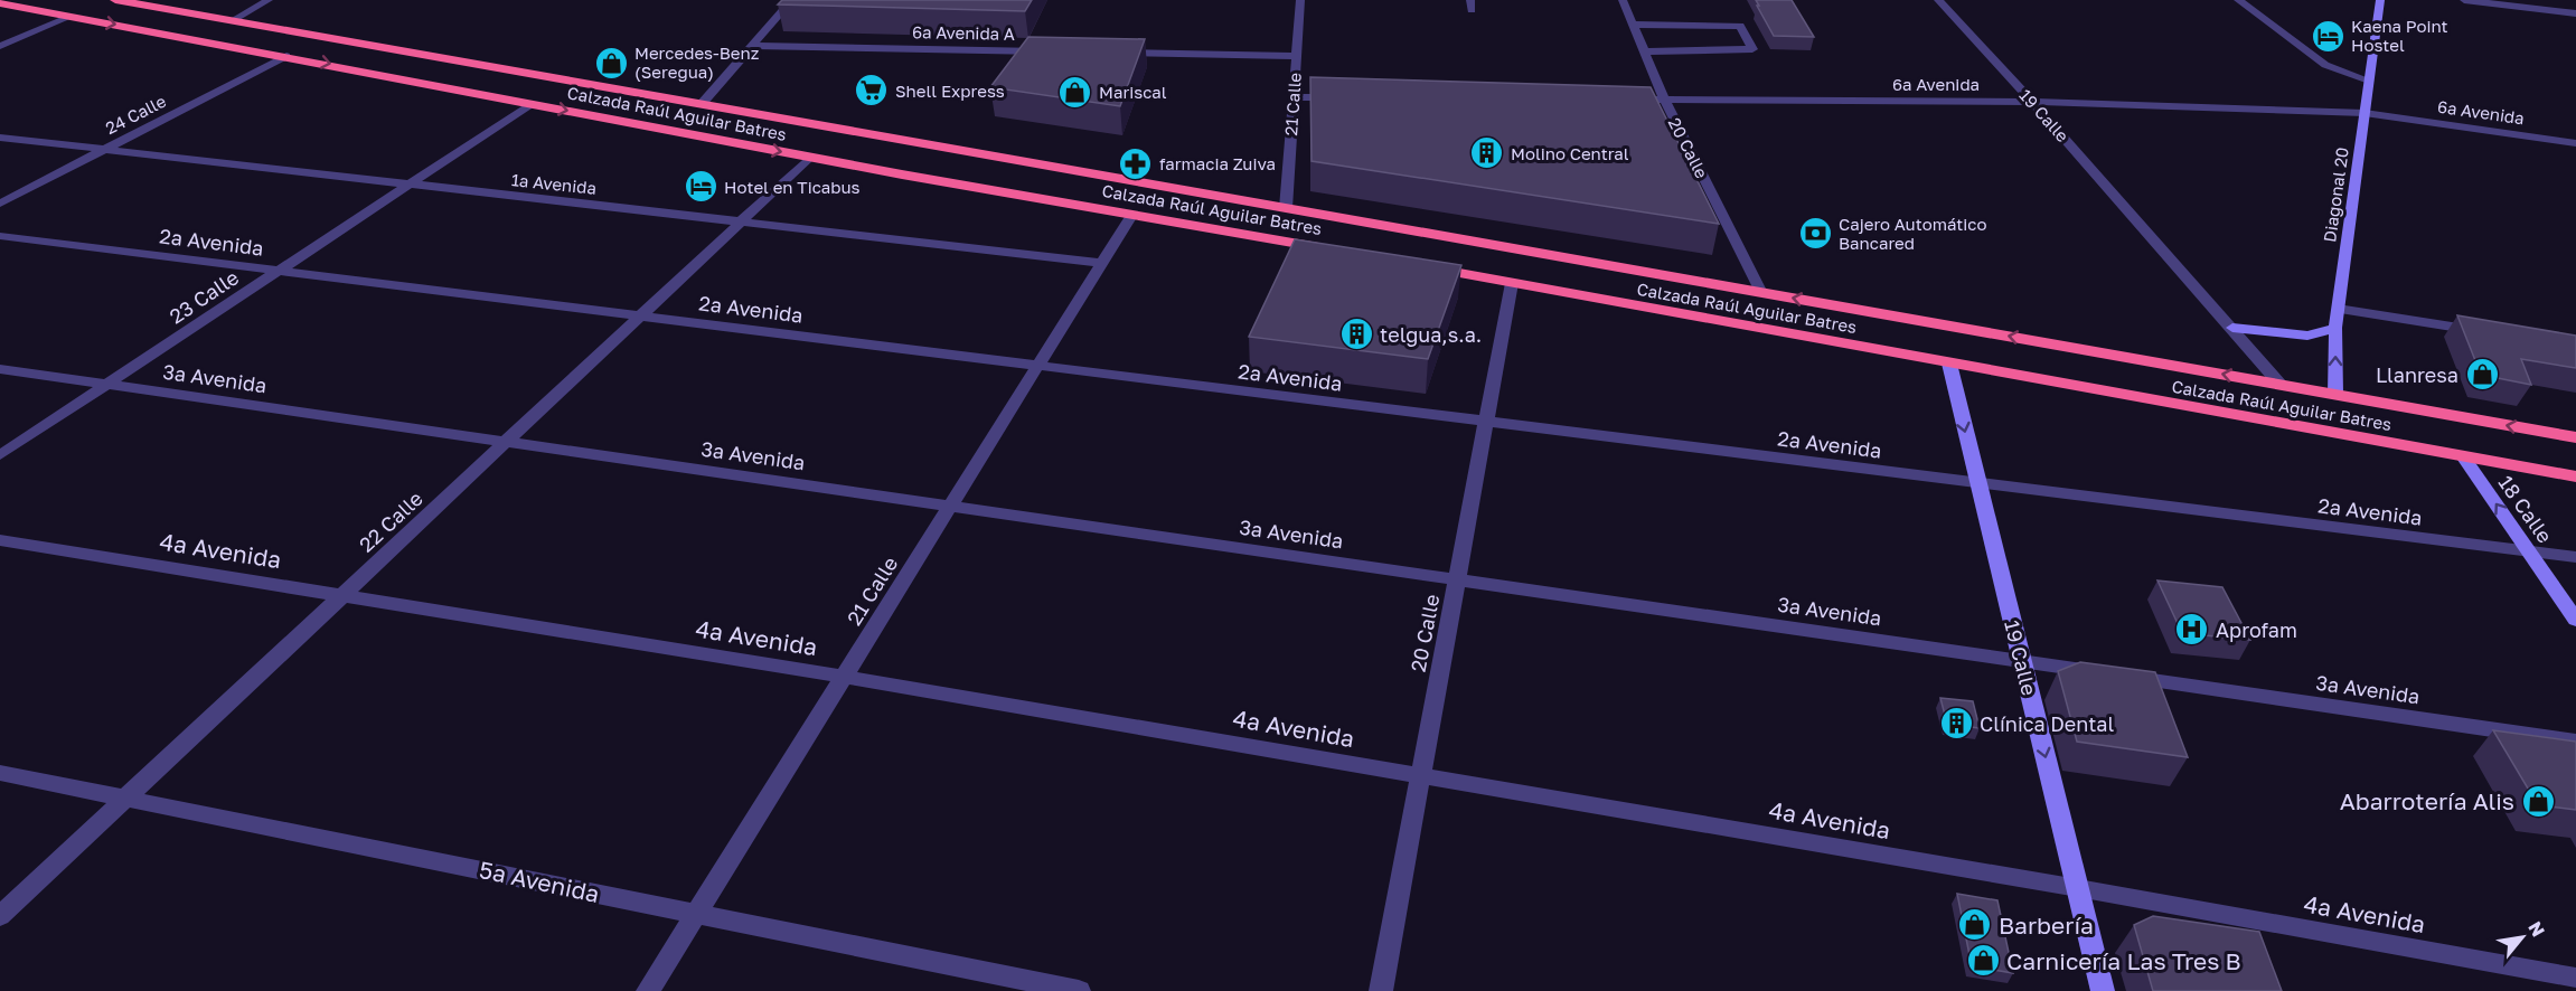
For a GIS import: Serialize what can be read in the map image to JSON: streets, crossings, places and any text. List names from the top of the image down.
{
  "streets": {
    "highway": ["Calzada Raúl Aguilar Batres"],
    "street": [
      "6a Avenida A",
      "6a Avenida",
      "21 Calle",
      "24 Calle",
      "19 Calle",
      "20 Calle",
      "1a Avenida",
      "Diagonal 20",
      "2a Avenida",
      "23 Calle",
      "3a Avenida",
      "18 Calle",
      "22 Calle",
      "4a Avenida",
      "5a Avenida"
    ]
  },
  "crossings": [
    ["6a Avenida", "19 Calle"],
    ["6a Avenida", "20 Calle"],
    ["6a Avenida", "Diagonal 20"],
    ["21 Calle", "Calzada Raúl Aguilar Batres"],
    ["21 Calle", "1a Avenida"],
    ["21 Calle", "2a Avenida"],
    ["21 Calle", "3a Avenida"],
    ["21 Calle", "4a Avenida"],
    ["21 Calle", "5a Avenida"],
    ["Calzada Raúl Aguilar Batres", "24 Calle"],
    ["Calzada Raúl Aguilar Batres", "19 Calle"],
    ["Calzada Raúl Aguilar Batres", "20 Calle"],
    ["Calzada Raúl Aguilar Batres", "Diagonal 20"],
    ["Calzada Raúl Aguilar Batres", "23 Calle"],
    ["Calzada Raúl Aguilar Batres", "18 Calle"],
    ["Calzada Raúl Aguilar Batres", "22 Calle"],
    ["24 Calle", "1a Avenida"],
    ["19 Calle", "2a Avenida"],
    ["19 Calle", "3a Avenida"],
    ["19 Calle", "4a Avenida"],
    ["20 Calle", "2a Avenida"],
    ["20 Calle", "3a Avenida"],
    ["20 Calle", "4a Avenida"],
    ["1a Avenida", "23 Calle"],
    ["1a Avenida", "22 Calle"],
    ["2a Avenida", "23 Calle"],
    ["2a Avenida", "18 Calle"],
    ["2a Avenida", "22 Calle"],
    ["23 Calle", "3a Avenida"],
    ["3a Avenida", "22 Calle"],
    ["22 Calle", "4a Avenida"],
    ["22 Calle", "5a Avenida"]
  ],
  "one_way": ["18 Calle"],
  "places": {
    "hotel": ["Kaena Point Hostel", "Hotel en Ticabus"],
    "shop": [
      "Mercedes-Benz (Seregua)",
      "Mariscal",
      "Llanresa",
      "Abarrotería Alis",
      "Barbería",
      "Carnicería Las Tres B"
    ],
    "supermarket": ["Shell Express"],
    "building": ["Molino Central", "telgua,s.a.", "Clínica Dental"],
    "pharmacy": ["farmacia Zuiva"],
    "bank": ["Cajero Automático Bancared"],
    "hospital": ["Aprofam"]
  },
  "north": "top right"
}
